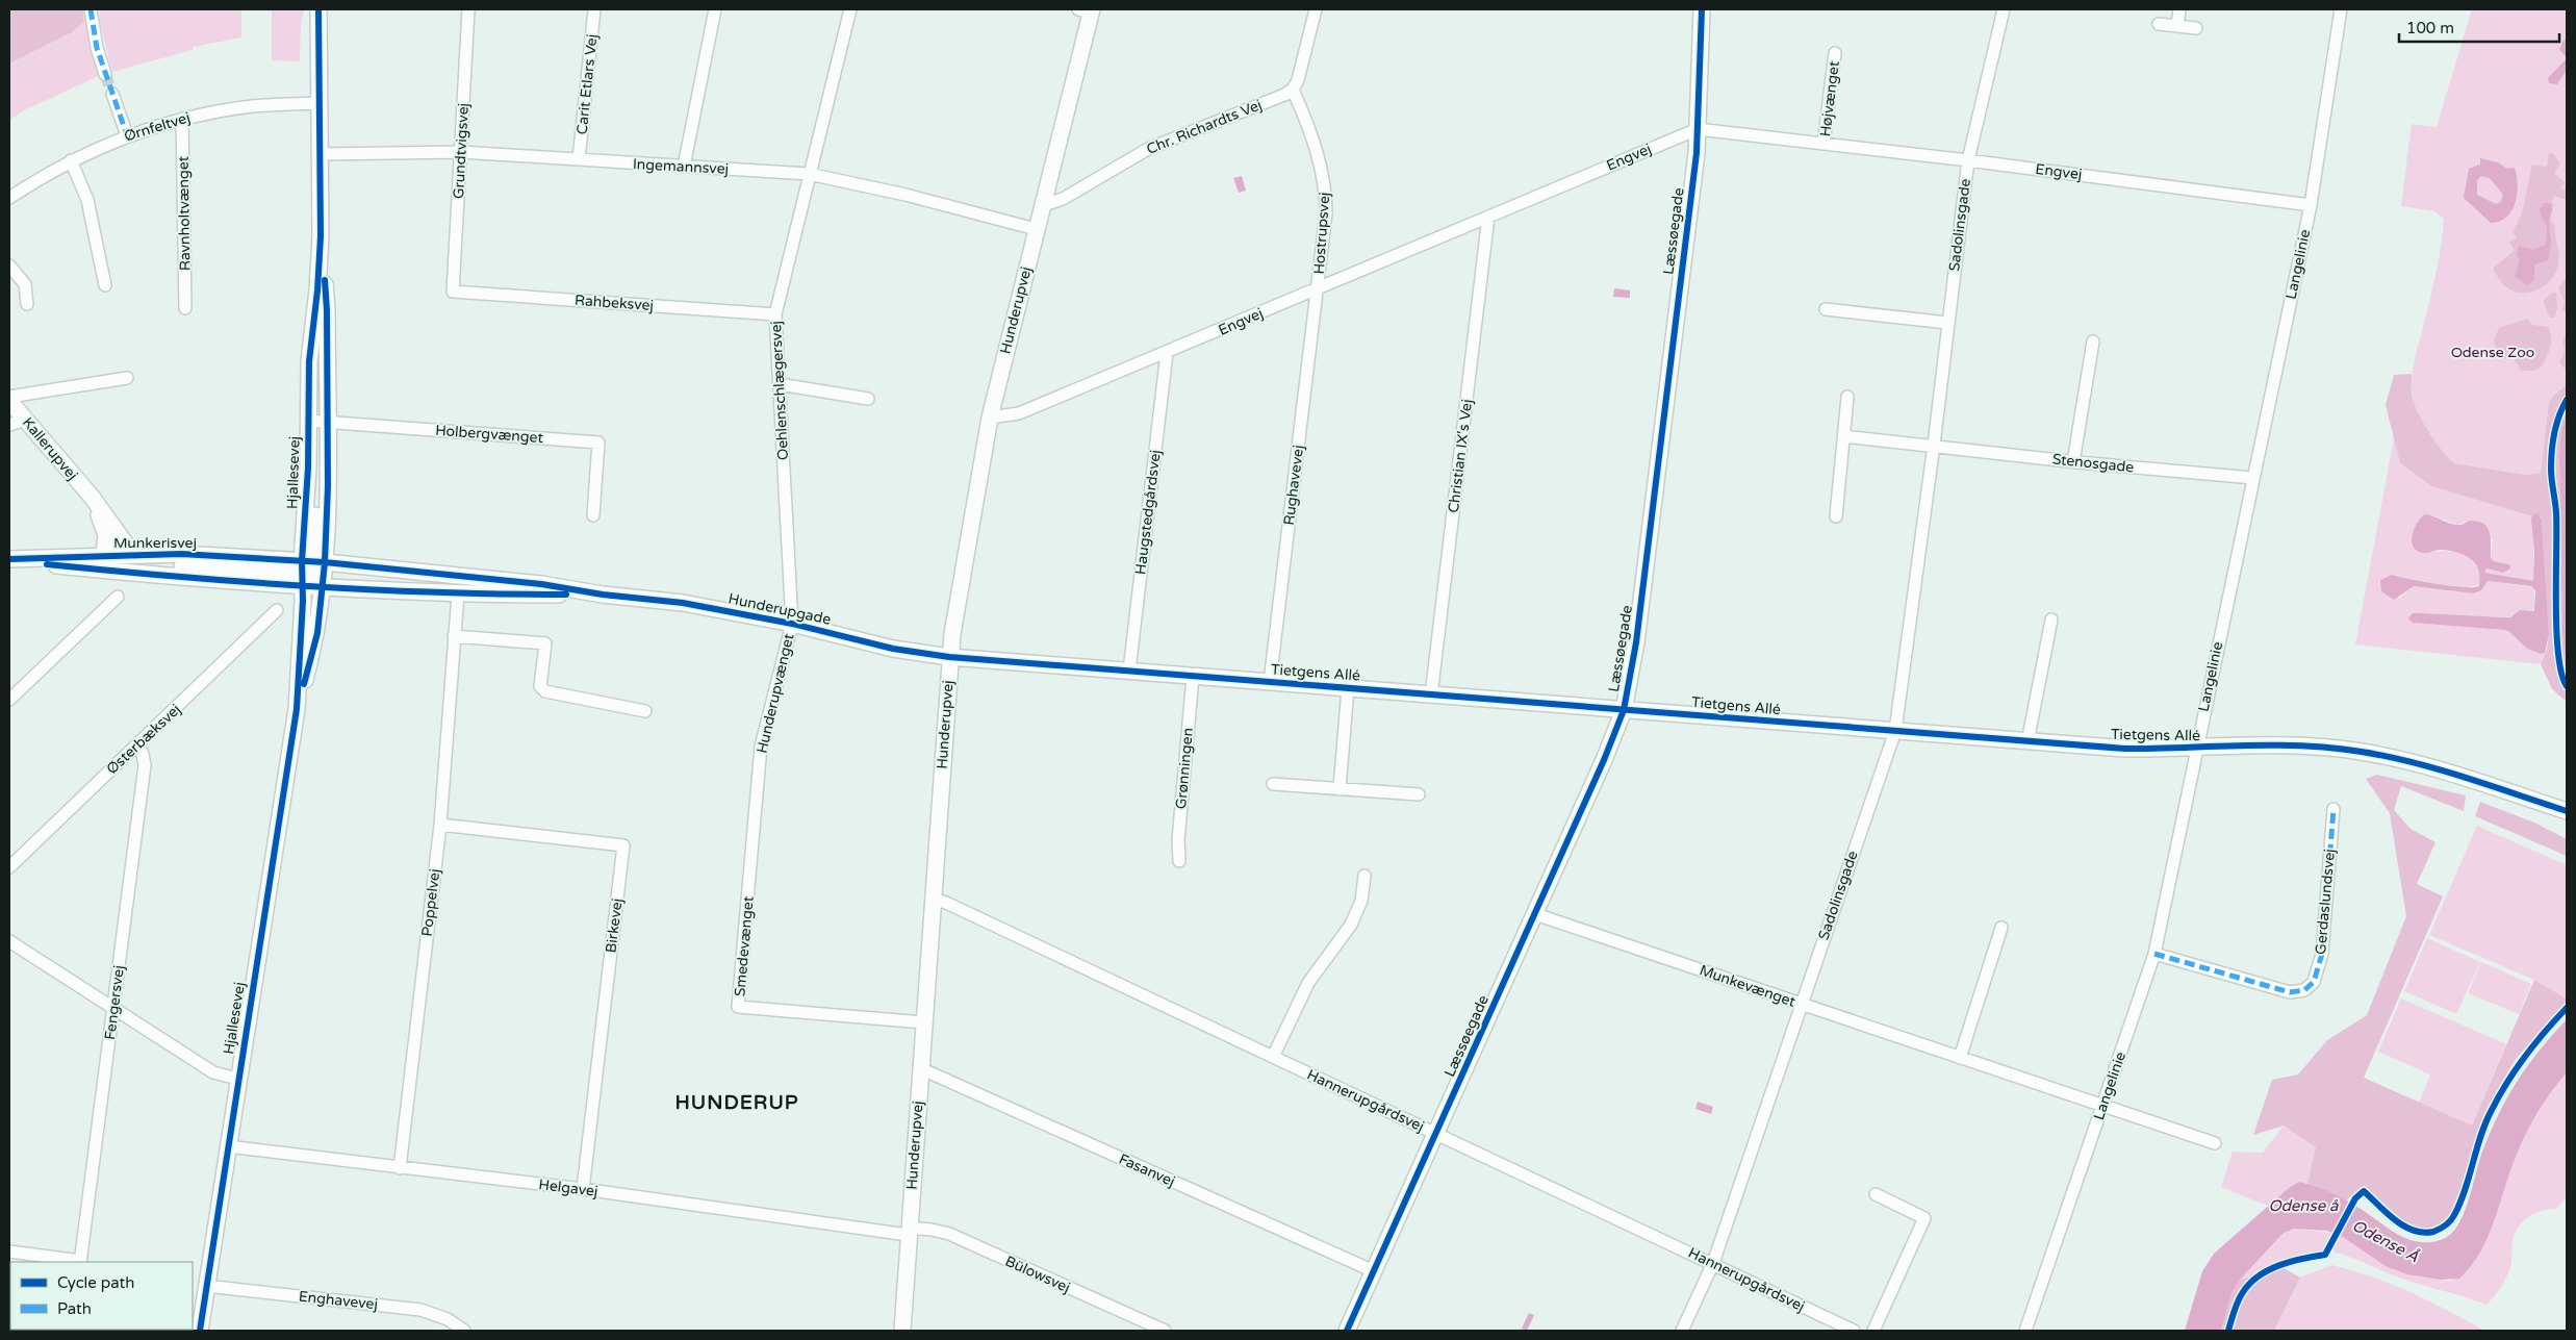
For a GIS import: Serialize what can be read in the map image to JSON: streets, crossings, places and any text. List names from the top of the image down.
{
  "streets": {
    "main road": [
      "Læssøegade",
      "Hunderupvej",
      "Kallerupvej",
      "Hjallesevej",
      "Munkerisvej",
      "Hunderupgade",
      "Tietgens Allé"
    ],
    "street": [
      "Carit Etlars Vej",
      "Højvænget",
      "Ørnfeltvej",
      "Chr. Richardts Vej",
      "Grundtvigsvej",
      "Engvej",
      "Ingemannsvej",
      "Ravnholtvænget",
      "Sadolinsgade",
      "Hostrupsvej",
      "Langelinie",
      "Rahbeksvej",
      "Oehlenschlægersvej",
      "Holbergvænget",
      "Christian IX's Vej",
      "Stenosgade",
      "Rughavevej",
      "Haugstedgårdsvej",
      "Hunderupvænget",
      "Østerbæksvej",
      "Grønningen",
      "Gerdaslundsvej",
      "Poppelvej",
      "Birkevej",
      "Smedevænget",
      "Munkevænget",
      "Fengersvej",
      "Hannerupgårdsvej",
      "Fasanvej",
      "Helgavej",
      "Bülowsvej",
      "Enghavevej"
    ]
  },
  "crossings": [
    ["Carit Etlars Vej", "Ingemannsvej"],
    ["Højvænget", "Engvej"],
    ["Ørnfeltvej", "Ravnholtvænget"],
    ["Ørnfeltvej", "Hjallesevej"],
    ["Chr. Richardts Vej", "Hostrupsvej"],
    ["Chr. Richardts Vej", "Hunderupvej"],
    ["Grundtvigsvej", "Ingemannsvej"],
    ["Grundtvigsvej", "Rahbeksvej"],
    ["Engvej", "Sadolinsgade"],
    ["Engvej", "Læssøegade"],
    ["Engvej", "Hostrupsvej"],
    ["Engvej", "Langelinie"],
    ["Engvej", "Hunderupvej"],
    ["Engvej", "Christian IX's Vej"],
    ["Engvej", "Rughavevej"],
    ["Engvej", "Haugstedgårdsvej"],
    ["Ingemannsvej", "Hunderupvej"],
    ["Ingemannsvej", "Oehlenschlægersvej"],
    ["Ingemannsvej", "Hjallesevej"],
    ["Sadolinsgade", "Stenosgade"],
    ["Sadolinsgade", "Tietgens Allé"],
    ["Sadolinsgade", "Munkevænget"],
    ["Sadolinsgade", "Hannerupgårdsvej"],
    ["Læssøegade", "Tietgens Allé"],
    ["Læssøegade", "Munkevænget"],
    ["Læssøegade", "Hannerupgårdsvej"],
    ["Læssøegade", "Fasanvej"],
    ["Hostrupsvej", "Rughavevej"],
    ["Langelinie", "Stenosgade"],
    ["Langelinie", "Tietgens Allé"],
    ["Langelinie", "Gerdaslundsvej"],
    ["Langelinie", "Munkevænget"],
    ["Rahbeksvej", "Oehlenschlægersvej"],
    ["Hunderupvej", "Hunderupgade"],
    ["Hunderupvej", "Tietgens Allé"],
    ["Hunderupvej", "Smedevænget"],
    ["Hunderupvej", "Hannerupgårdsvej"],
    ["Hunderupvej", "Fasanvej"],
    ["Hunderupvej", "Helgavej"],
    ["Hunderupvej", "Bülowsvej"],
    ["Oehlenschlægersvej", "Hunderupgade"],
    ["Oehlenschlægersvej", "Hunderupvænget"],
    ["Holbergvænget", "Hjallesevej"],
    ["Kallerupvej", "Munkerisvej"],
    ["Christian IX's Vej", "Tietgens Allé"],
    ["Hjallesevej", "Munkerisvej"],
    ["Hjallesevej", "Hunderupgade"],
    ["Hjallesevej", "Helgavej"],
    ["Hjallesevej", "Enghavevej"],
    ["Rughavevej", "Tietgens Allé"],
    ["Haugstedgårdsvej", "Tietgens Allé"],
    ["Munkerisvej", "Hunderupgade"],
    ["Hunderupgade", "Tietgens Allé"],
    ["Hunderupgade", "Hunderupvænget"],
    ["Hunderupgade", "Poppelvej"],
    ["Tietgens Allé", "Grønningen"],
    ["Hunderupvænget", "Smedevænget"],
    ["Østerbæksvej", "Fengersvej"],
    ["Poppelvej", "Birkevej"],
    ["Poppelvej", "Helgavej"],
    ["Birkevej", "Helgavej"],
    ["Helgavej", "Bülowsvej"]
  ],
  "districts": ["HUNDERUP"],
  "water": ["Odense å", "Odense Å"],
  "parks": ["Odense Zoo"],
  "legend": ["Cycle path", "Path"],
  "scale_bar": "100 m"
}
